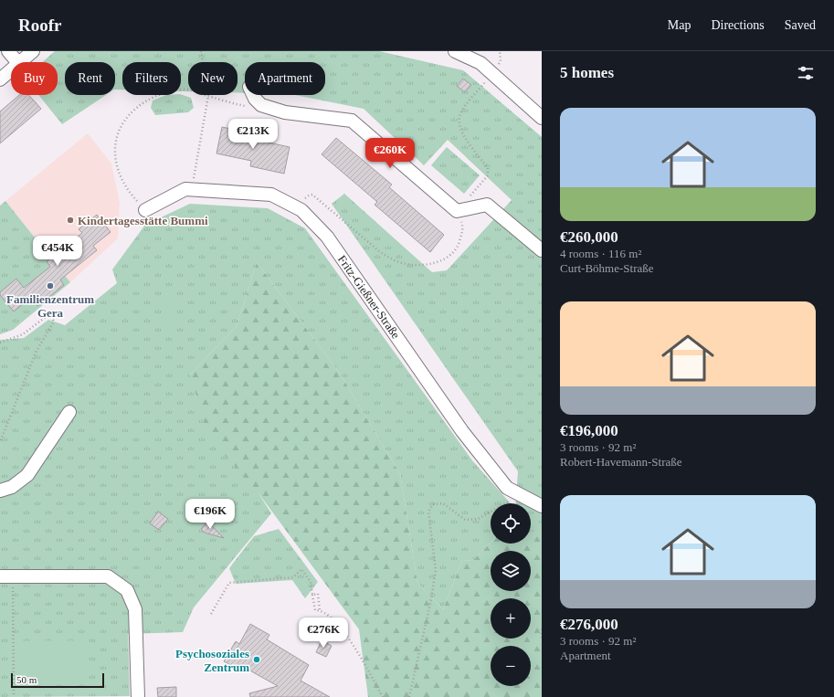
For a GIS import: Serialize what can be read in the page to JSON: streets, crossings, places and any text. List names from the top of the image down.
{
  "streets": {
    "street": ["Fritz-Gießner-Straße"]
  },
  "places": ["Kindertagesstätte Bummi", "Familienzentrum Gera", "Psychosoziales Zentrum"],
  "scale_bar": "50 m",
  "page": {
    "header": "Roofr",
    "nav": ["Map", "Directions", "Saved"],
    "heading": "5 homes",
    "chip": [
      "Buy",
      "Rent",
      "Filters",
      "New",
      "Apartment"
    ],
    "list": [
      {
        "name": "€260,000",
        "note": "4 rooms · 116 m² · Curt-Böhme-Straße"
      },
      {
        "name": "€196,000",
        "note": "3 rooms · 92 m² · Robert-Havemann-Straße"
      },
      {
        "name": "€276,000",
        "note": "3 rooms · 92 m² · Apartment"
      }
    ],
    "price": [
      "€213K",
      "€260K",
      "€454K",
      "€196K",
      "€276K"
    ],
    "map_buttons": ["+", "−"],
    "scale": "50 m"
  }
}
